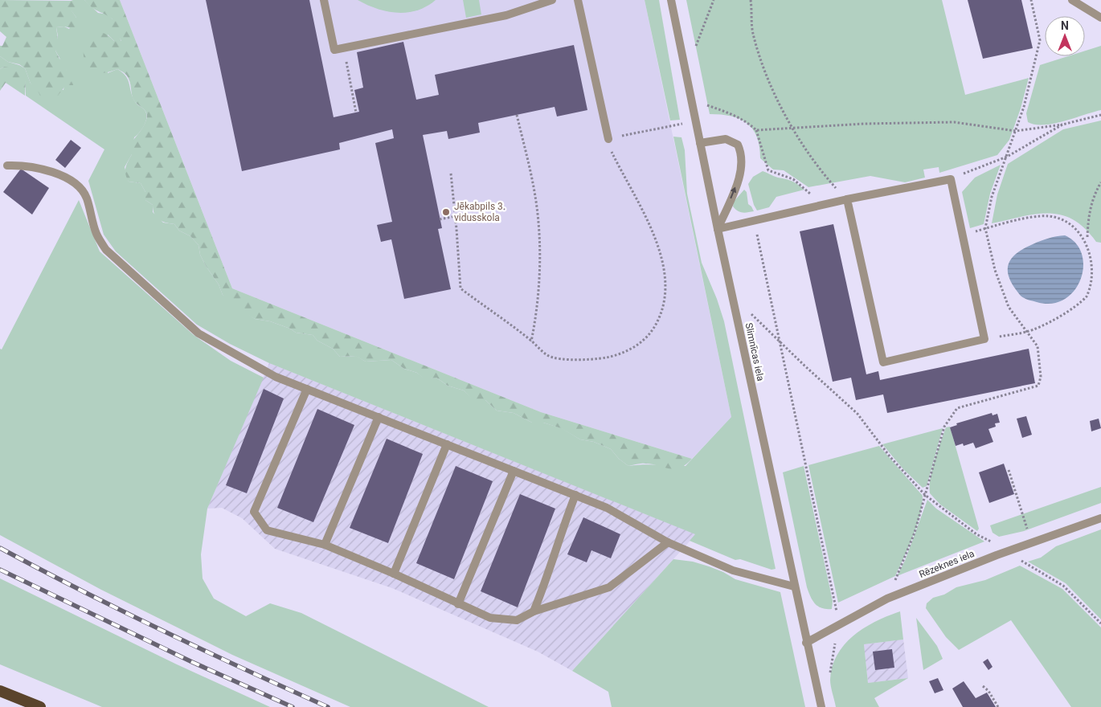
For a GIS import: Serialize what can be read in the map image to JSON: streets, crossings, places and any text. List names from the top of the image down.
{
  "streets": {
    "street": ["Slimnīcas iela", "Rēzeknes iela"]
  },
  "crossings": [
    ["Slimnīcas iela", "Rēzeknes iela"]
  ],
  "places": ["Jēkabpils 3. vidusskola"],
  "north": "top"
}
